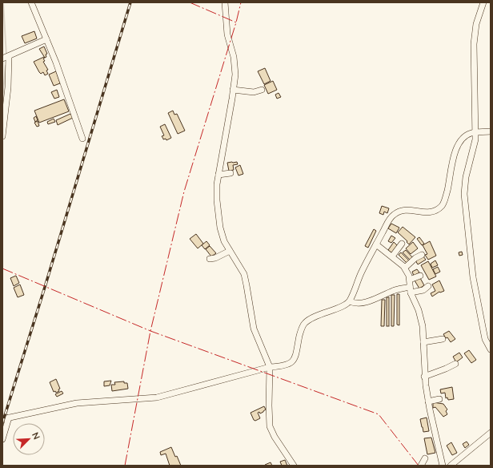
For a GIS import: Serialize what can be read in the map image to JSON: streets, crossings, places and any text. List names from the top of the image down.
{
  "north": "top right"
}
